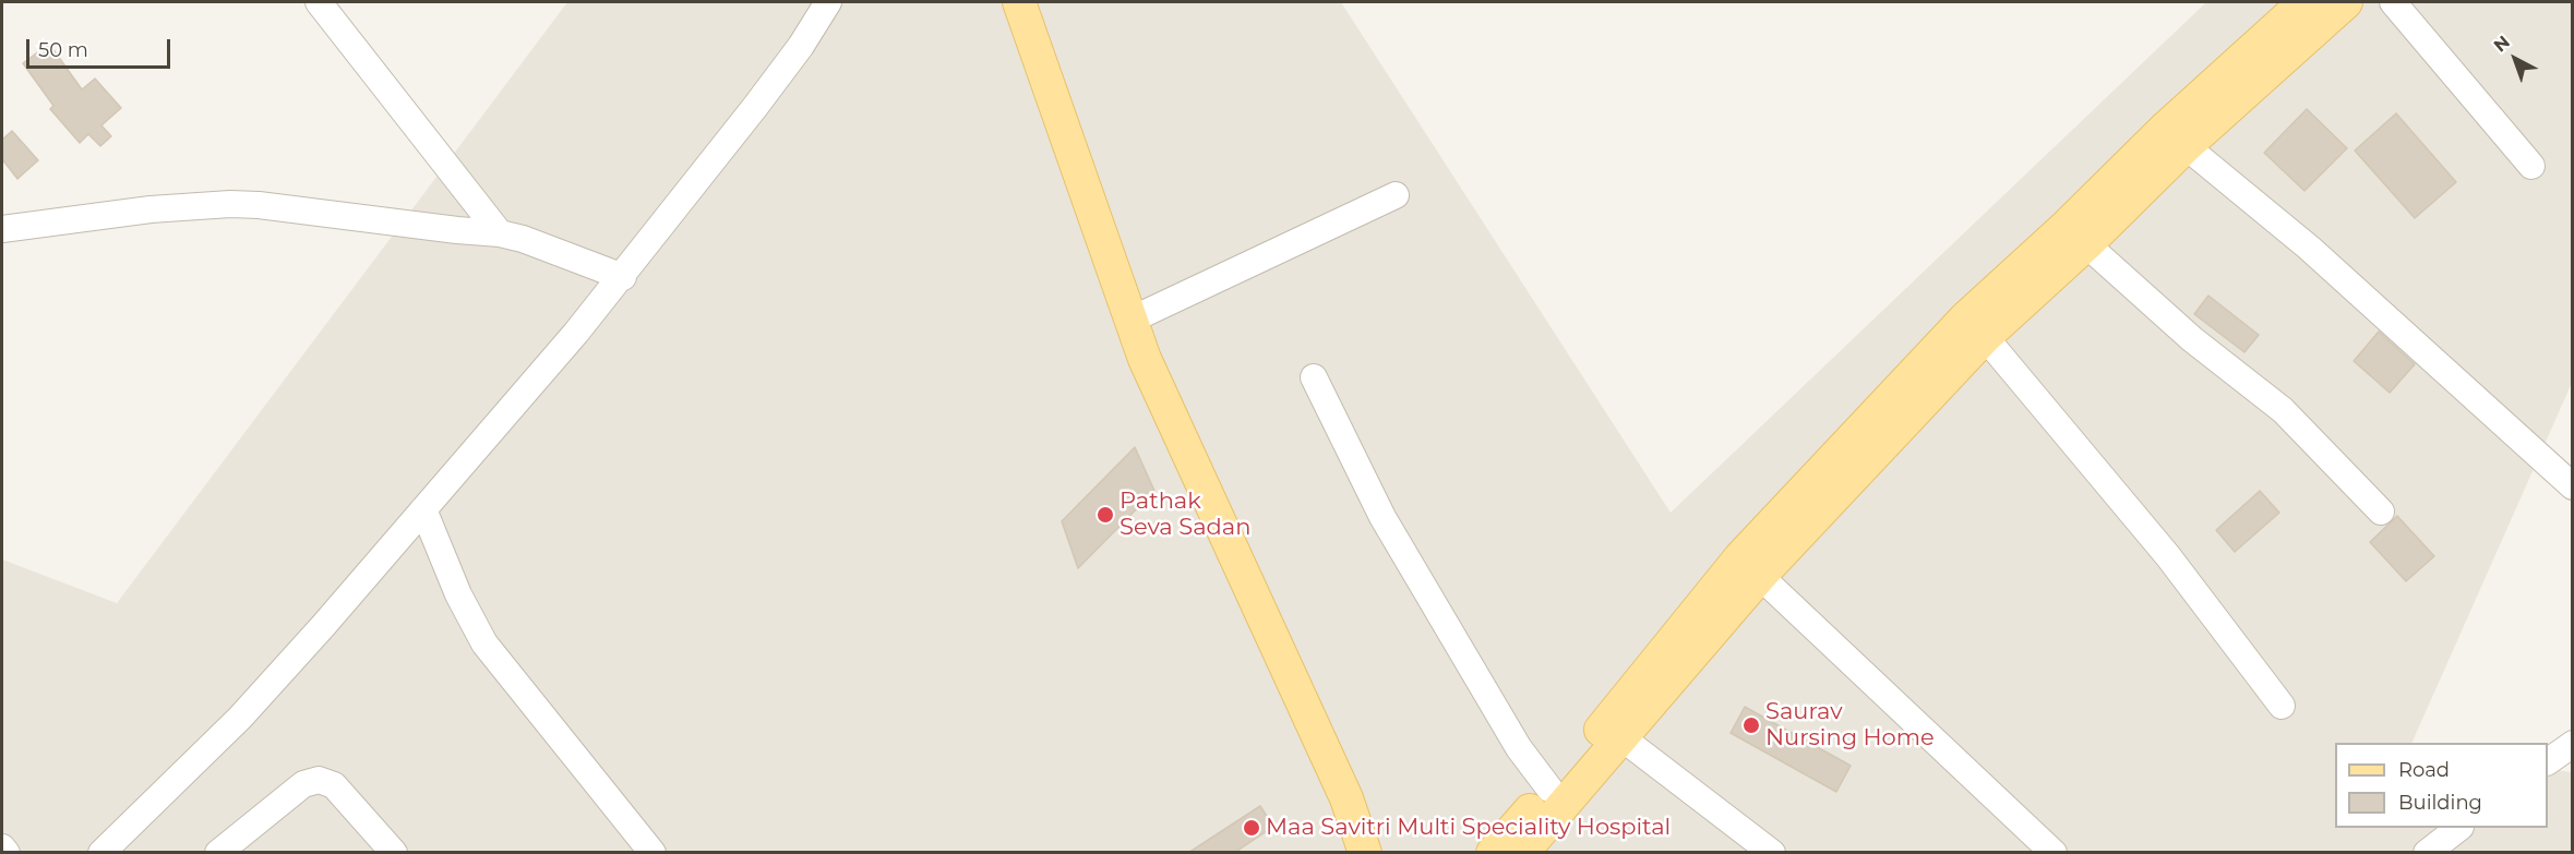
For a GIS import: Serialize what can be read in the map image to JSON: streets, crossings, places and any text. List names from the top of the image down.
{
  "places": ["Pathak Seva Sadan", "Saurav Nursing Home", "Maa Savitri Multi Speciality Hospital"],
  "legend": ["Road", "Building"],
  "scale_bar": "50 m",
  "north": "top left"
}
